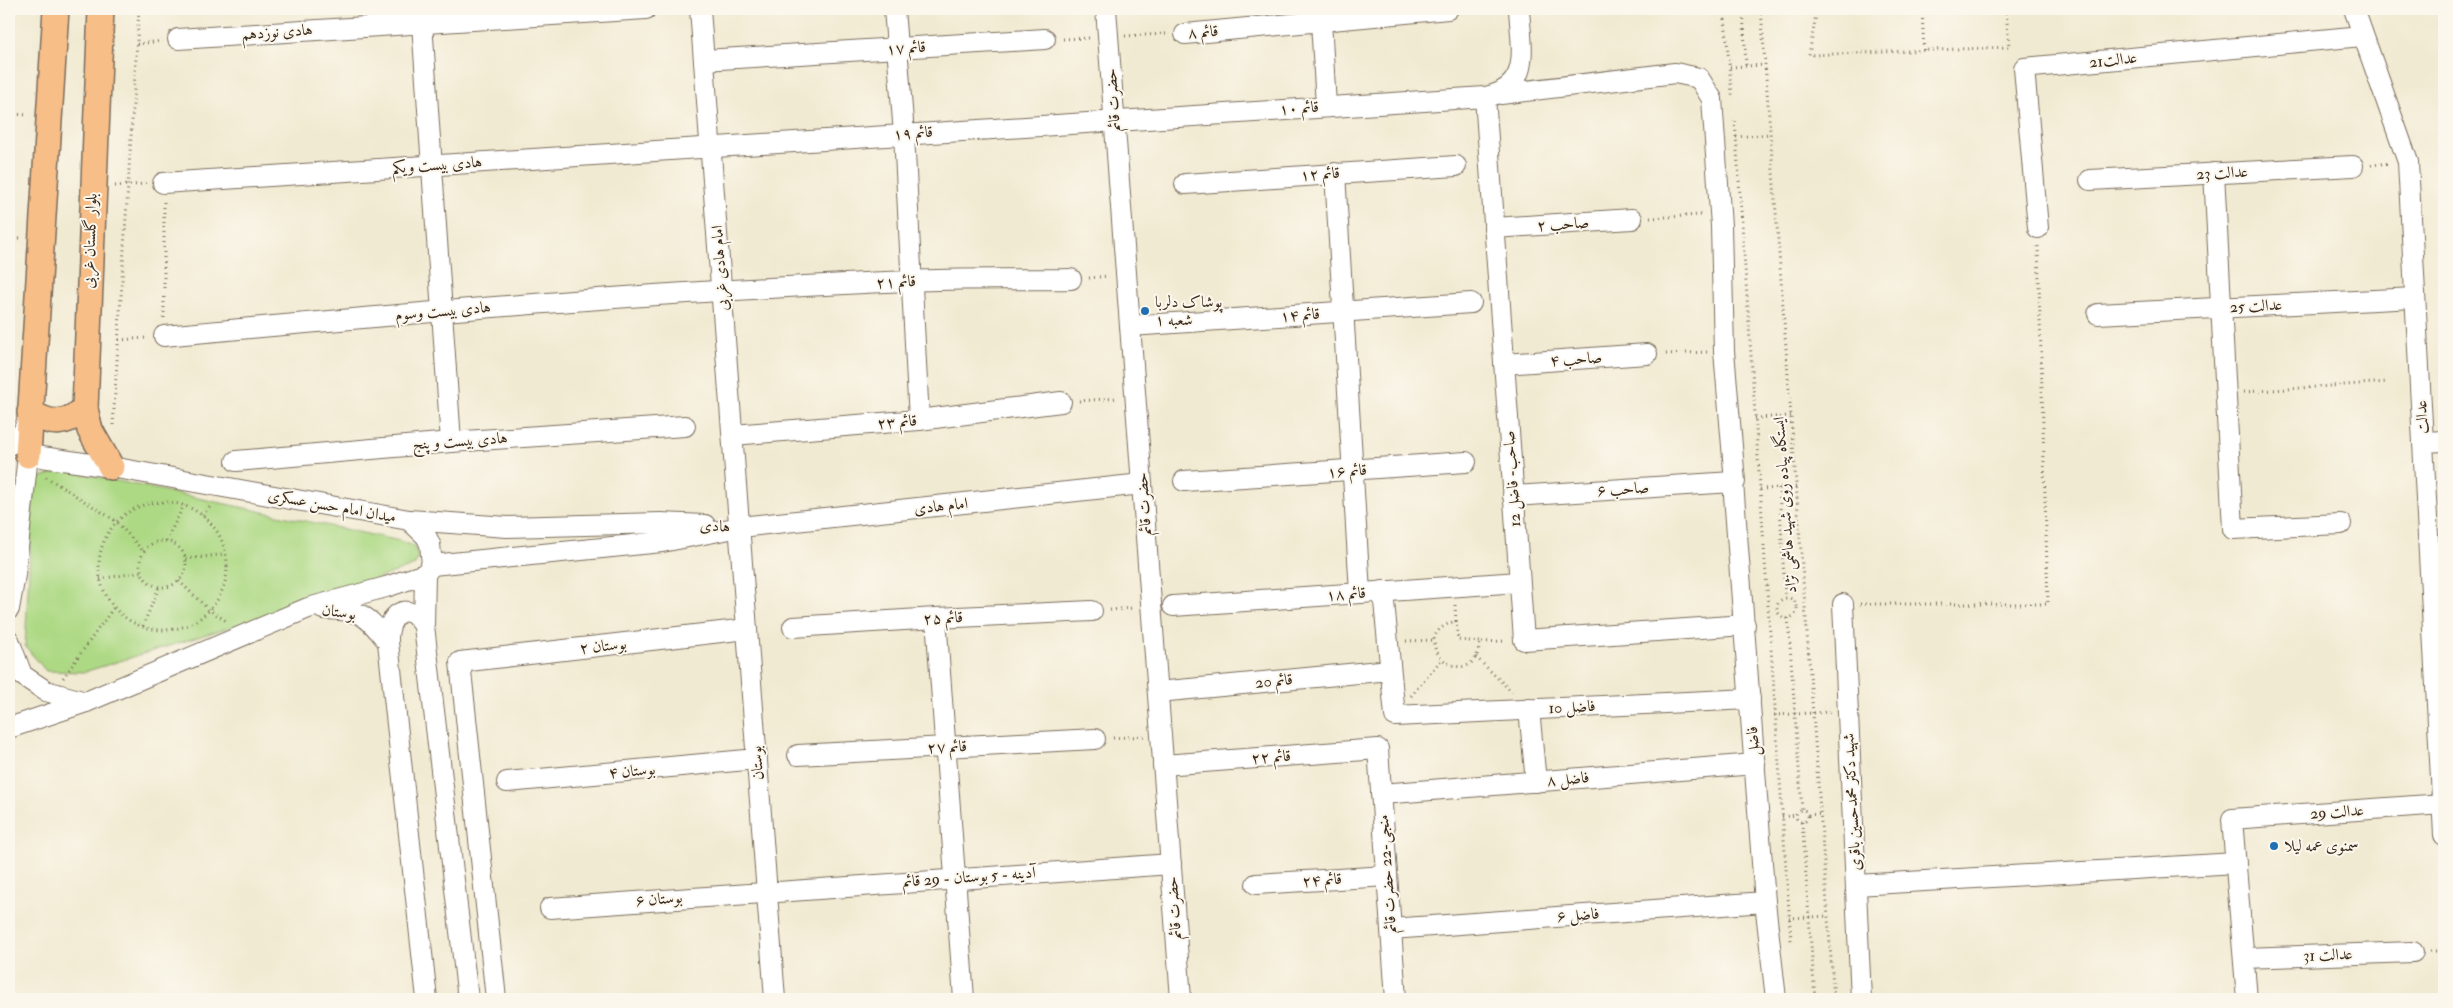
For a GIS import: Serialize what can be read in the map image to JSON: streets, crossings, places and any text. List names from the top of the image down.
{
  "streets": {
    "main road": ["بلوار گلستان غربی"],
    "street": [
      "هادی نوزدهم",
      "قائم ۸",
      "قائم ۱۷",
      "21عدالت",
      "حضرت قائم",
      "قائم ۱۰",
      "قائم ۱۹",
      "هادی بیست ویکم",
      "عدالت 23",
      "قائم ۱۲",
      "صاحب ۲",
      "امام هادی غربی",
      "قائم ۲۱",
      "عدالت 25",
      "هادی بیست وسوم",
      "قائم ۱۴",
      "صاحب ۴",
      "عدالت",
      "قائم ۲۳",
      "هادی بیست و پنج",
      "قائم ۱۶",
      "صاحب- فاضل 12",
      "صاحب ۶",
      "میدان امام حسن عسکری",
      "امام هادی",
      "هادی",
      "قائم ۱۸",
      "بوستان",
      "قائم ۲۵",
      "بوستان ۲",
      "قائم 20",
      "فاضل 10",
      "فاضل",
      "قائم ۲۷",
      "قائم ۲۲",
      "بوستان ۴",
      "فاضل ۸",
      "شهید دکتر محمدحسین باقری",
      "عدالت 29",
      "منجی-22 حضرت قائم",
      "آدینه - 5 بوستان - 29 قائم",
      "قائم ۲۴",
      "بوستان ۶",
      "فاضل ۶",
      "عدالت 31"
    ],
    "path": ["ایستگاه پیاده روی شهید هاشمی نژاد"]
  },
  "crossings": [
    ["قائم ۸", "حضرت قائم"],
    ["قائم ۱۷", "امام هادی غربی"],
    ["21عدالت", "عدالت"],
    ["حضرت قائم", "قائم ۱۰"],
    ["حضرت قائم", "قائم ۱۹"],
    ["حضرت قائم", "قائم ۱۴"],
    ["حضرت قائم", "امام هادی"],
    ["حضرت قائم", "قائم 20"],
    ["حضرت قائم", "قائم ۲۲"],
    ["حضرت قائم", "آدینه - 5 بوستان - 29 قائم"],
    ["قائم ۱۰", "قائم ۱۹"],
    ["قائم ۱۰", "صاحب- فاضل 12"],
    ["قائم ۱۰", "فاضل"],
    ["قائم ۱۹", "هادی بیست ویکم"],
    ["قائم ۱۹", "امام هادی غربی"],
    ["هادی بیست ویکم", "امام هادی غربی"],
    ["صاحب ۲", "صاحب- فاضل 12"],
    ["بلوار گلستان غربی", "میدان امام حسن عسکری"],
    ["امام هادی غربی", "قائم ۲۱"],
    ["امام هادی غربی", "هادی بیست وسوم"],
    ["امام هادی غربی", "قائم ۲۳"],
    ["امام هادی غربی", "امام هادی"],
    ["امام هادی غربی", "هادی"],
    ["امام هادی غربی", "بوستان"],
    ["قائم ۲۱", "هادی بیست وسوم"],
    ["عدالت 25", "عدالت"],
    ["صاحب ۴", "صاحب- فاضل 12"],
    ["عدالت", "عدالت 29"],
    ["صاحب- فاضل 12", "صاحب ۶"],
    ["صاحب- فاضل 12", "قائم ۱۸"],
    ["صاحب ۶", "فاضل"],
    ["میدان امام حسن عسکری", "هادی"],
    ["امام هادی", "هادی"],
    ["امام هادی", "بوستان"],
    ["هادی", "بوستان"],
    ["بوستان", "بوستان ۲"],
    ["بوستان", "بوستان ۴"],
    ["بوستان", "آدینه - 5 بوستان - 29 قائم"],
    ["بوستان", "بوستان ۶"],
    ["فاضل 10", "فاضل"],
    ["فاضل", "فاضل ۸"],
    ["فاضل", "فاضل ۶"],
    ["قائم ۲۲", "منجی-22 حضرت قائم"],
    ["فاضل ۸", "منجی-22 حضرت قائم"],
    ["منجی-22 حضرت قائم", "قائم ۲۴"],
    ["منجی-22 حضرت قائم", "فاضل ۶"],
    ["آدینه - 5 بوستان - 29 قائم", "بوستان ۶"]
  ],
  "places": ["پوشاک دلربا شعبه ۱", "سمنوی عمه لیلا"]
}
